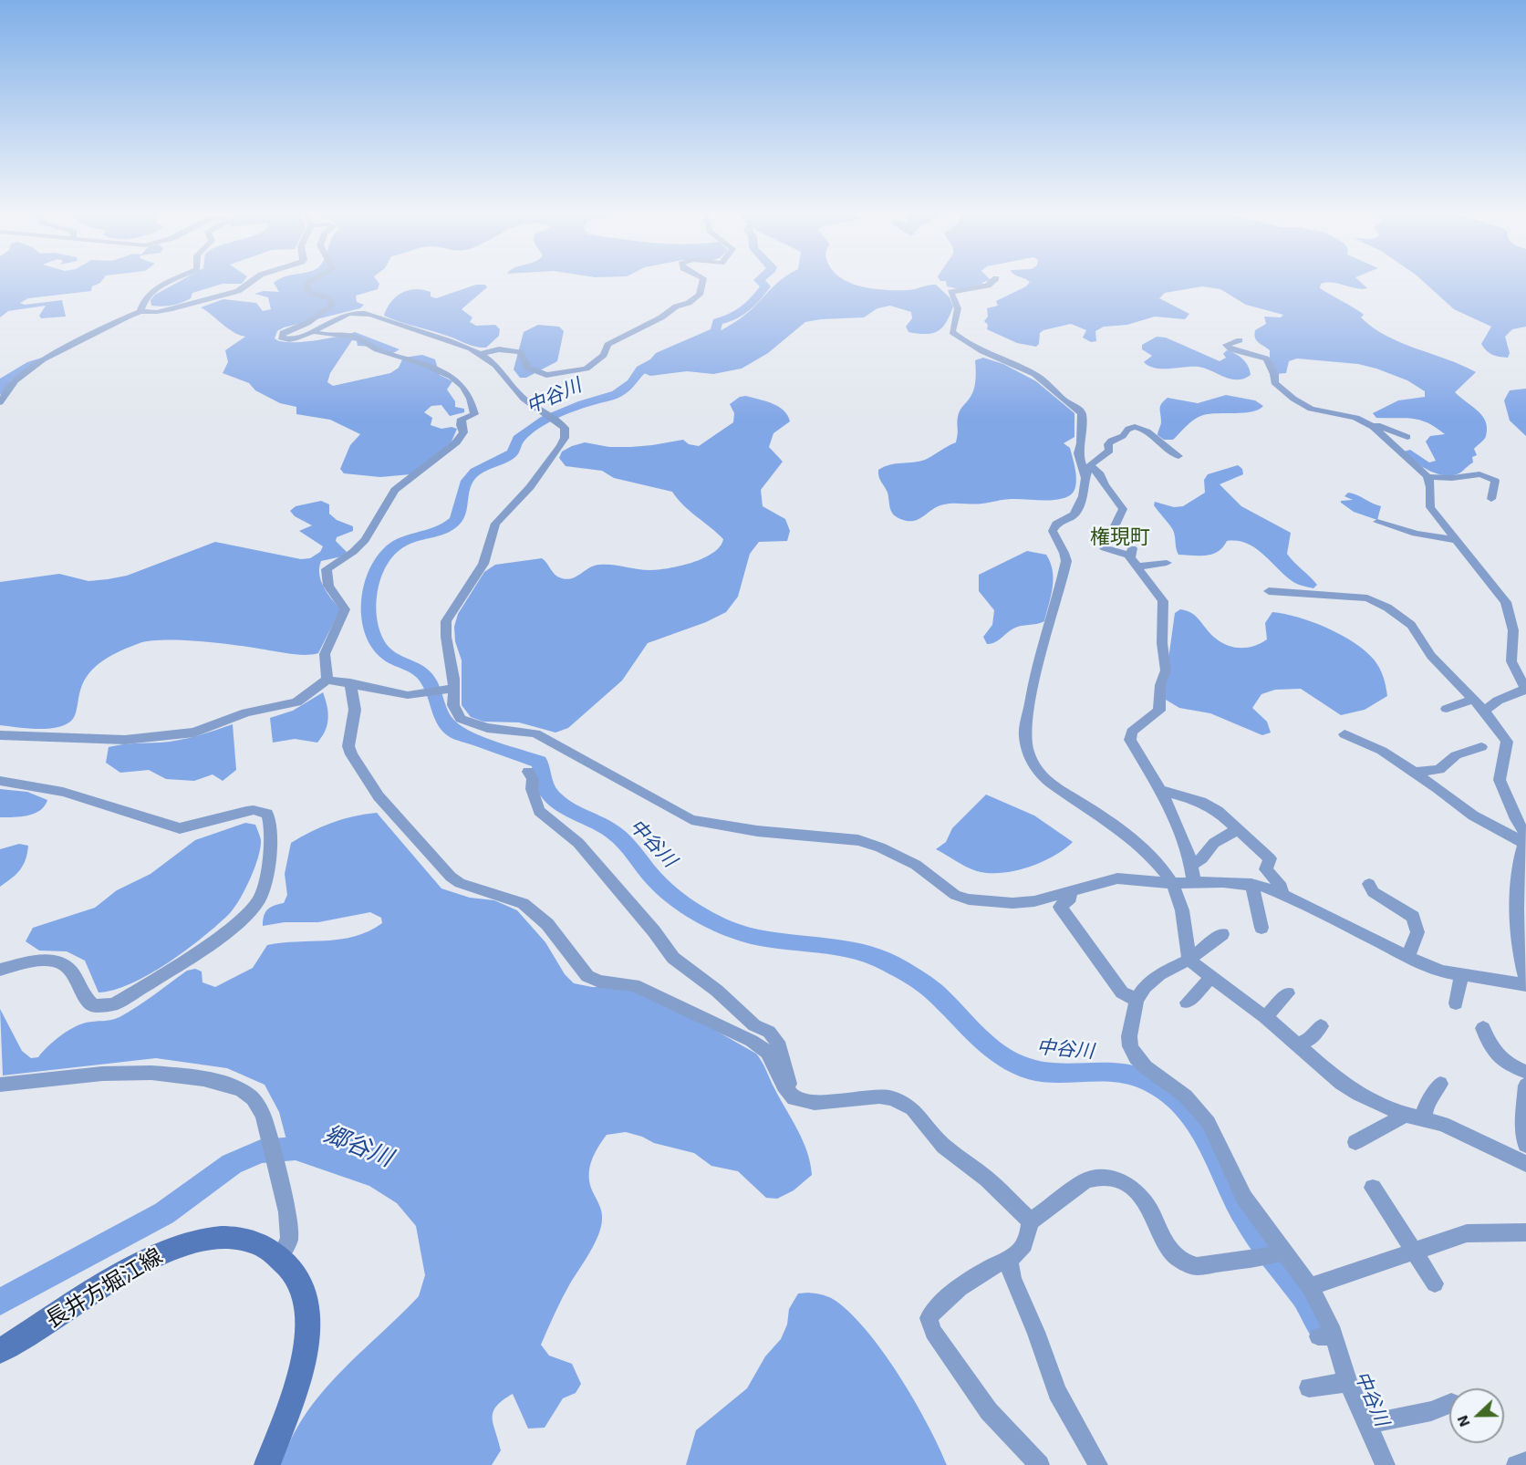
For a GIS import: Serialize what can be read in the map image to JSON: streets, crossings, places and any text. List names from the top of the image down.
{
  "streets": {
    "main road": ["長井方堀江線"]
  },
  "districts": ["権現町"],
  "water": ["中谷川", "郷谷川"],
  "north": "left"
}
